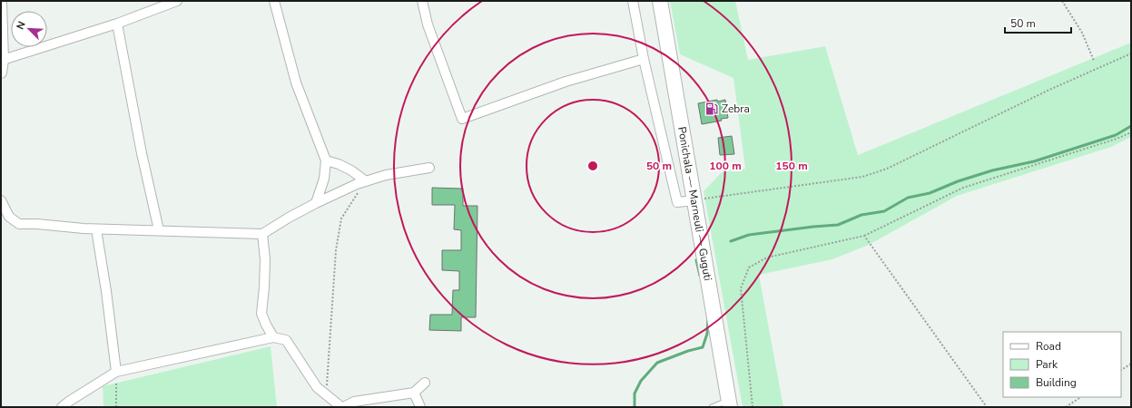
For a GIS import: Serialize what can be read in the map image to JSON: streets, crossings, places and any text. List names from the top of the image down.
{
  "streets": {
    "highway": ["Ponichala — Marneuli — Guguti"]
  },
  "places": {
    "fuel station": ["Zebra"]
  },
  "legend": ["Road", "Park", "Building"],
  "scale_bar": "50 m",
  "north": "top left",
  "rings": ["50 m", "100 m", "150 m"]
}
